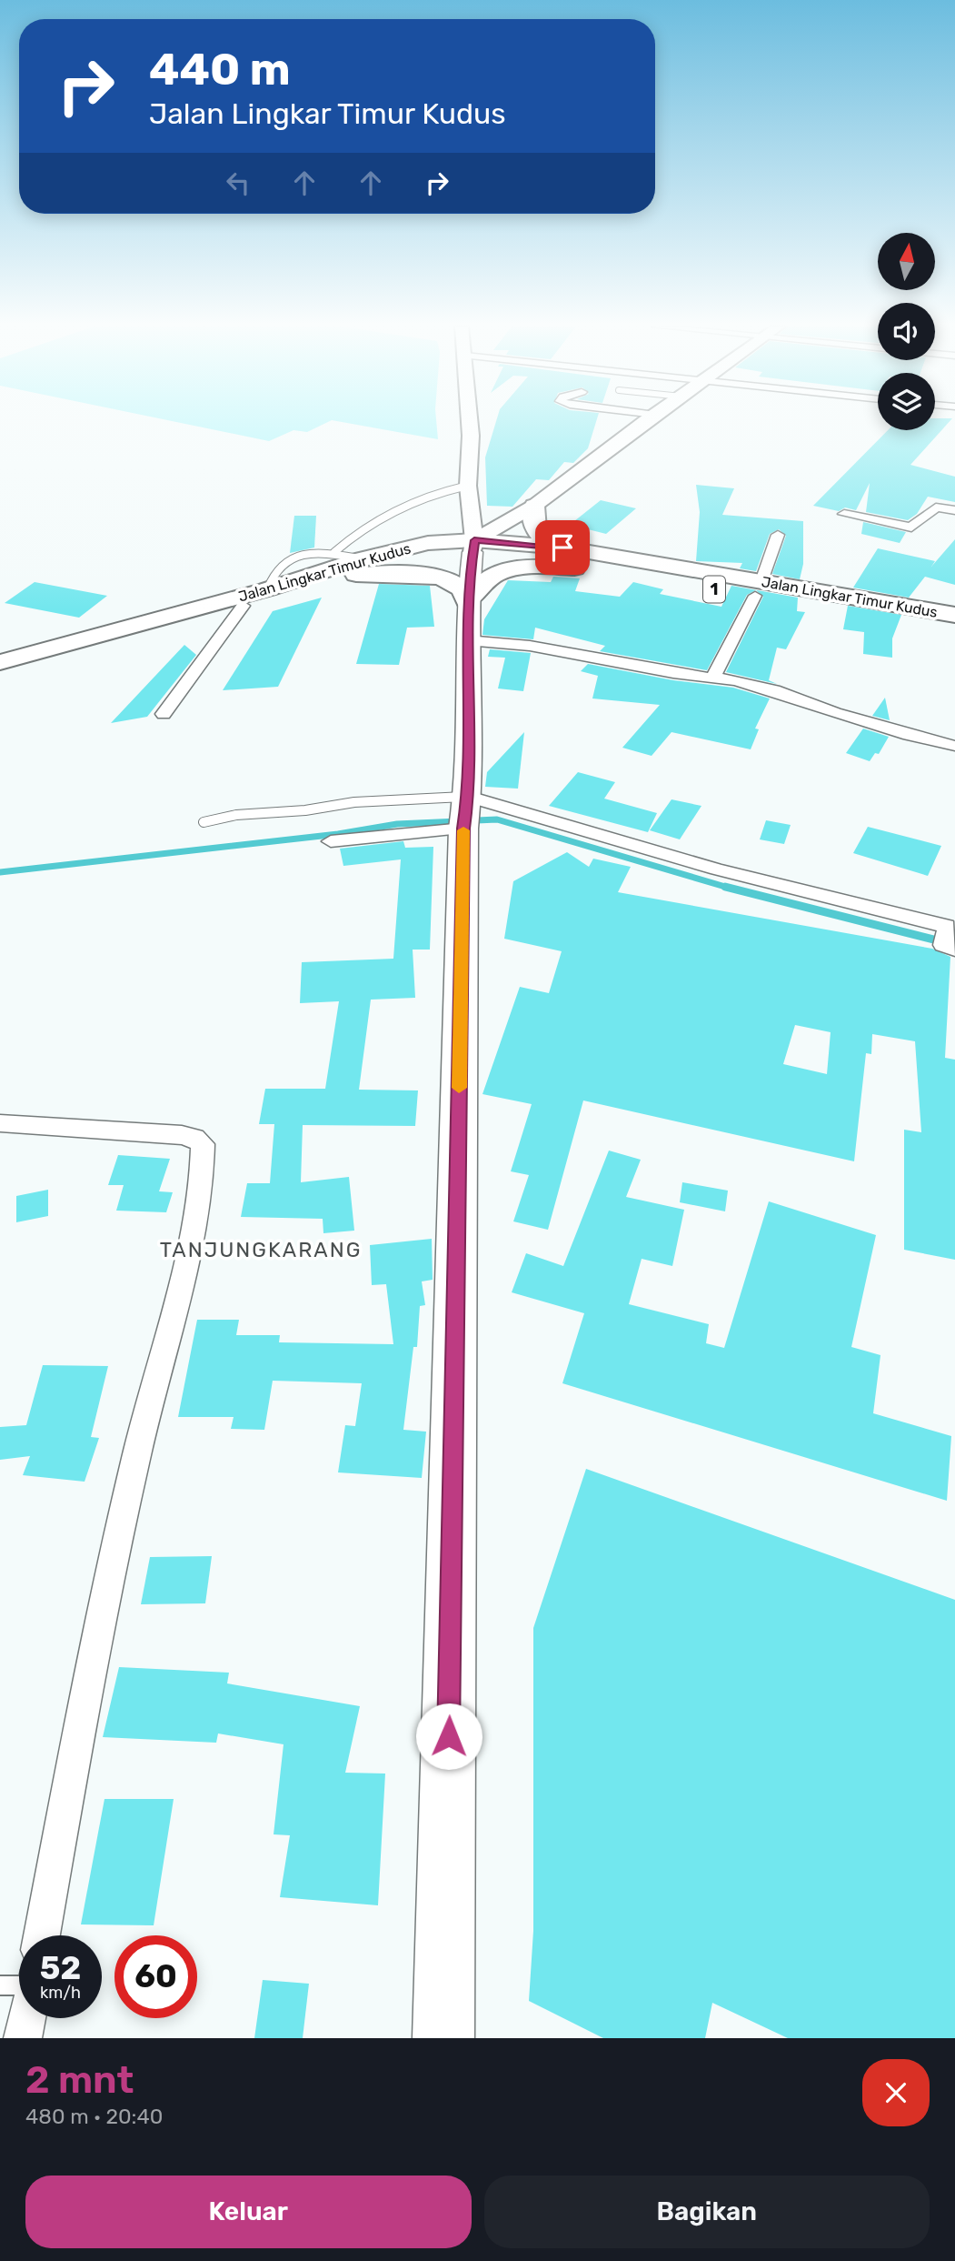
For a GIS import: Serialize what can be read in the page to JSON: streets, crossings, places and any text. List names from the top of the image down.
{
  "streets": {
    "highway": ["Jalan Lingkar Timur Kudus", "1"]
  },
  "districts": ["TANJUNGKARANG"],
  "north": "top",
  "page": {
    "turn": ["440 m", "Jalan Lingkar Timur Kudus"],
    "speed": "52 km/h",
    "limit": "60",
    "heading": ["2 mnt", "480 m · 20:40"],
    "buttons": ["Keluar", "Bagikan"]
  }
}
